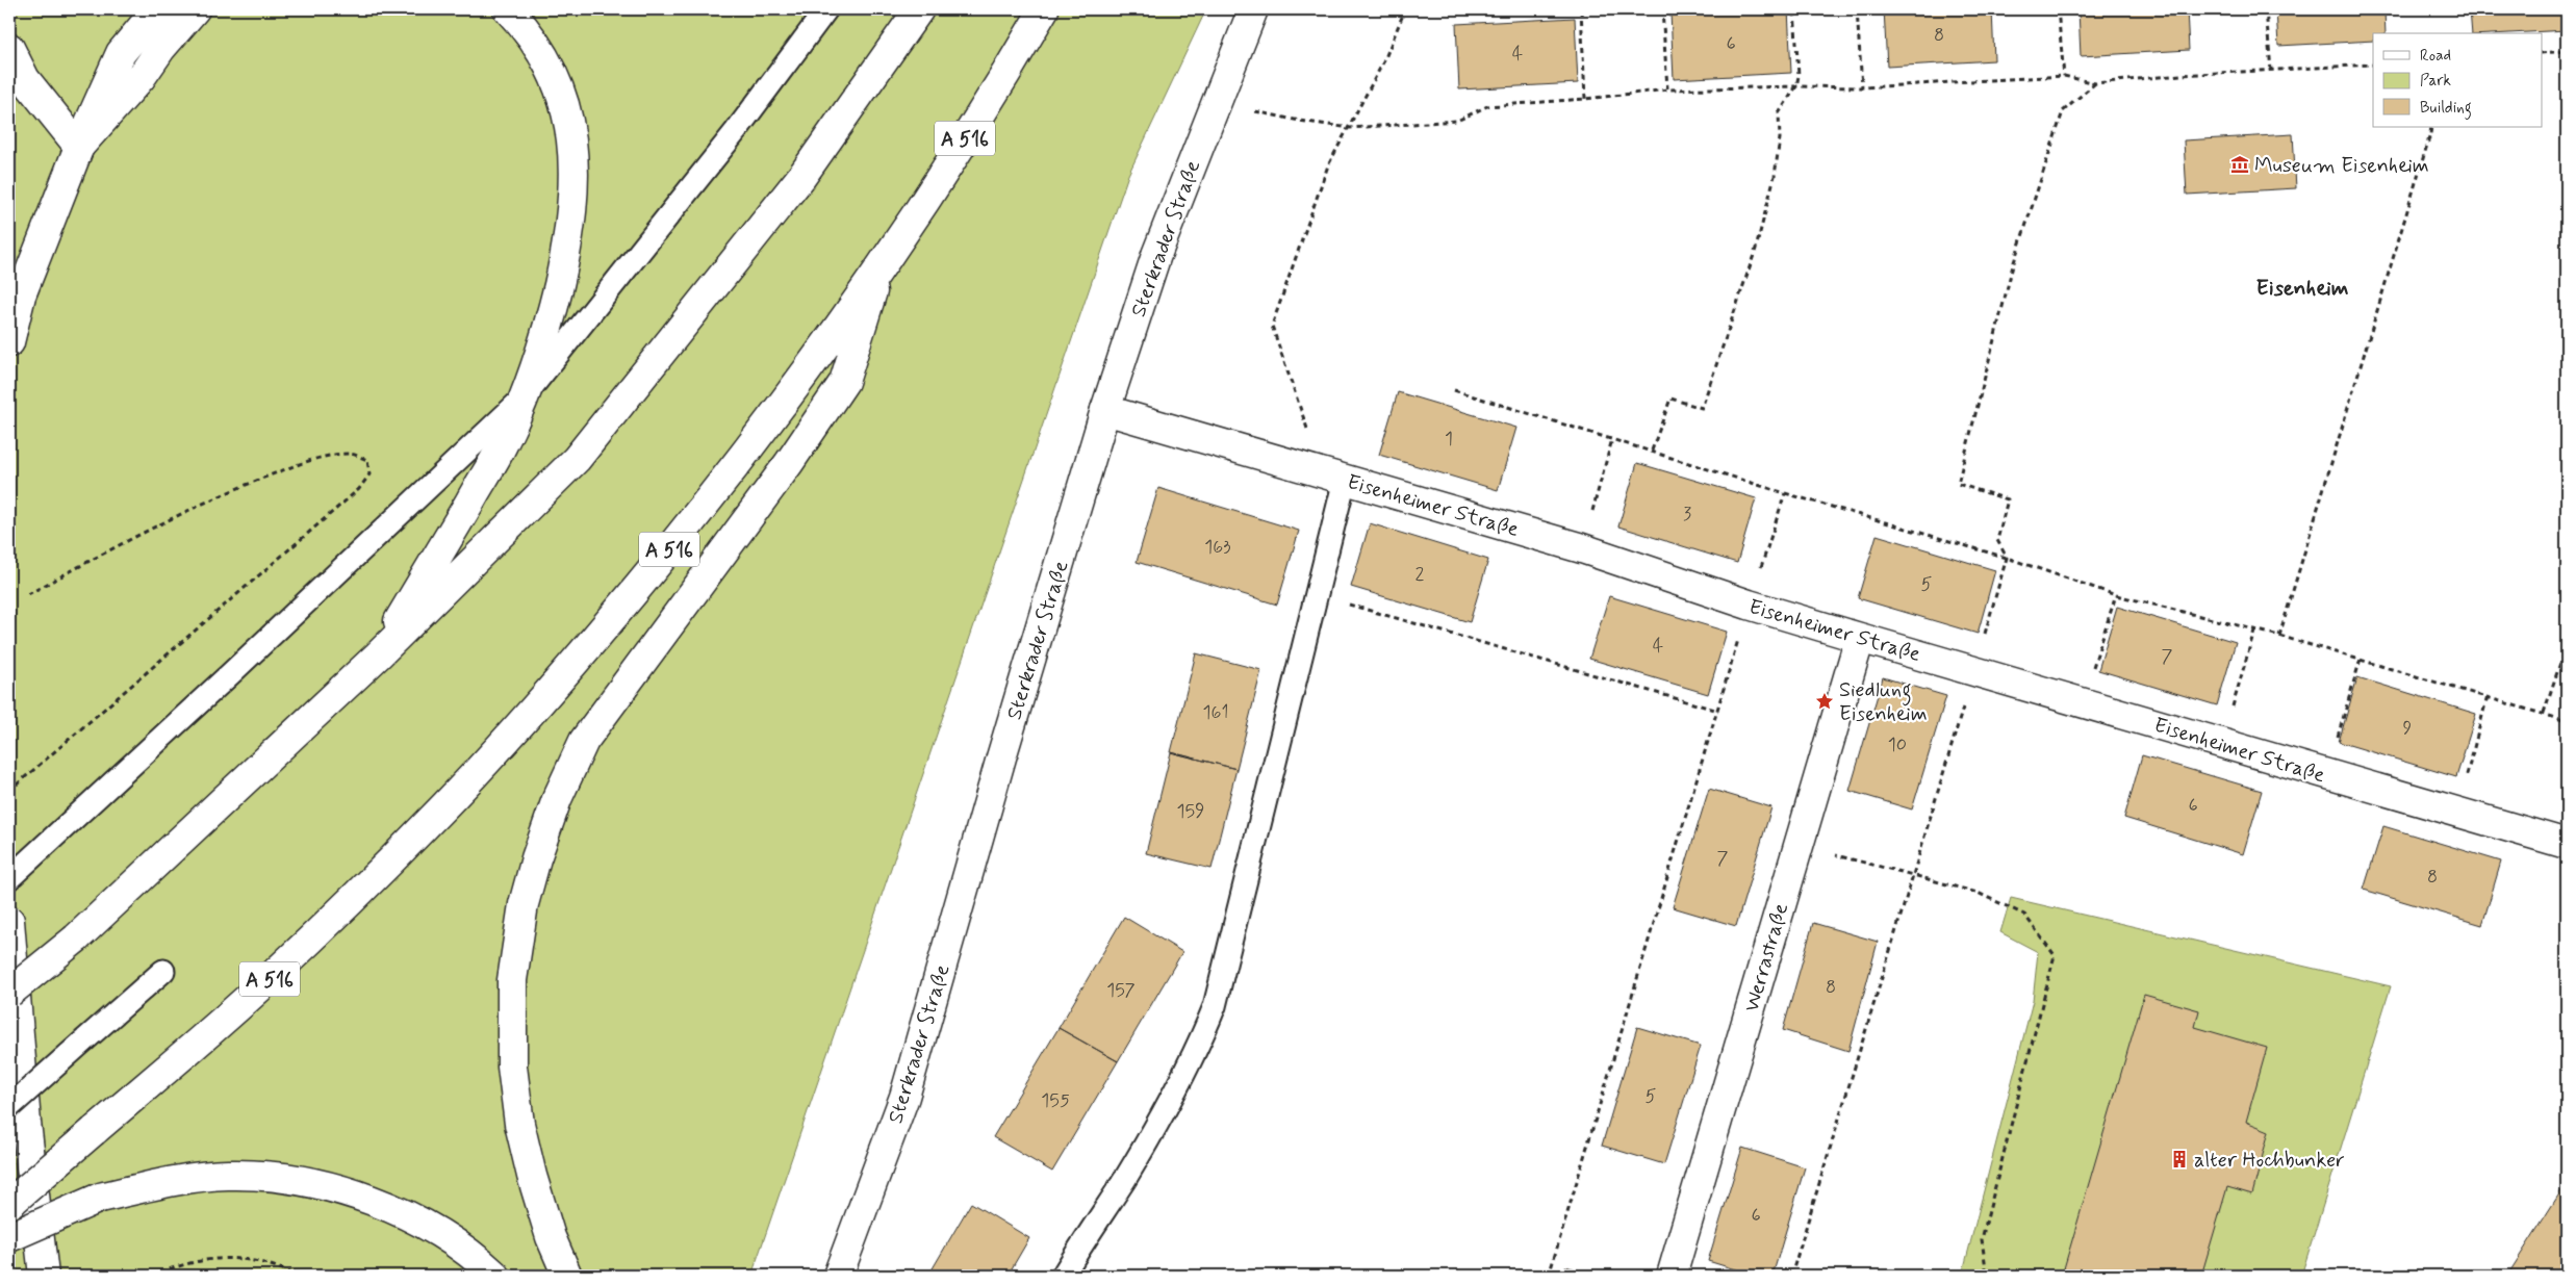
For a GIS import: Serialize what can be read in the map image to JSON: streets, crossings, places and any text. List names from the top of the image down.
{
  "streets": {
    "main road": [
      "A 516",
      "Sterkrader Straße",
      "Eisenheimer Straße",
      "Werrastraße"
    ]
  },
  "crossings": [
    ["Sterkrader Straße", "Eisenheimer Straße"],
    ["Eisenheimer Straße", "Werrastraße"]
  ],
  "districts": ["Eisenheim"],
  "places": {
    "museum": ["Museum Eisenheim"],
    "place": ["Siedlung Eisenheim"],
    "building": ["alter Hochbunker"]
  },
  "house_numbers": [
    "8",
    "6",
    "4",
    "1",
    "3",
    "163",
    "2",
    "5",
    "4",
    "7",
    "161",
    "9",
    "10",
    "6",
    "159",
    "7",
    "8",
    "8",
    "157",
    "5",
    "155",
    "6"
  ],
  "legend": ["Road", "Park", "Building"]
}
